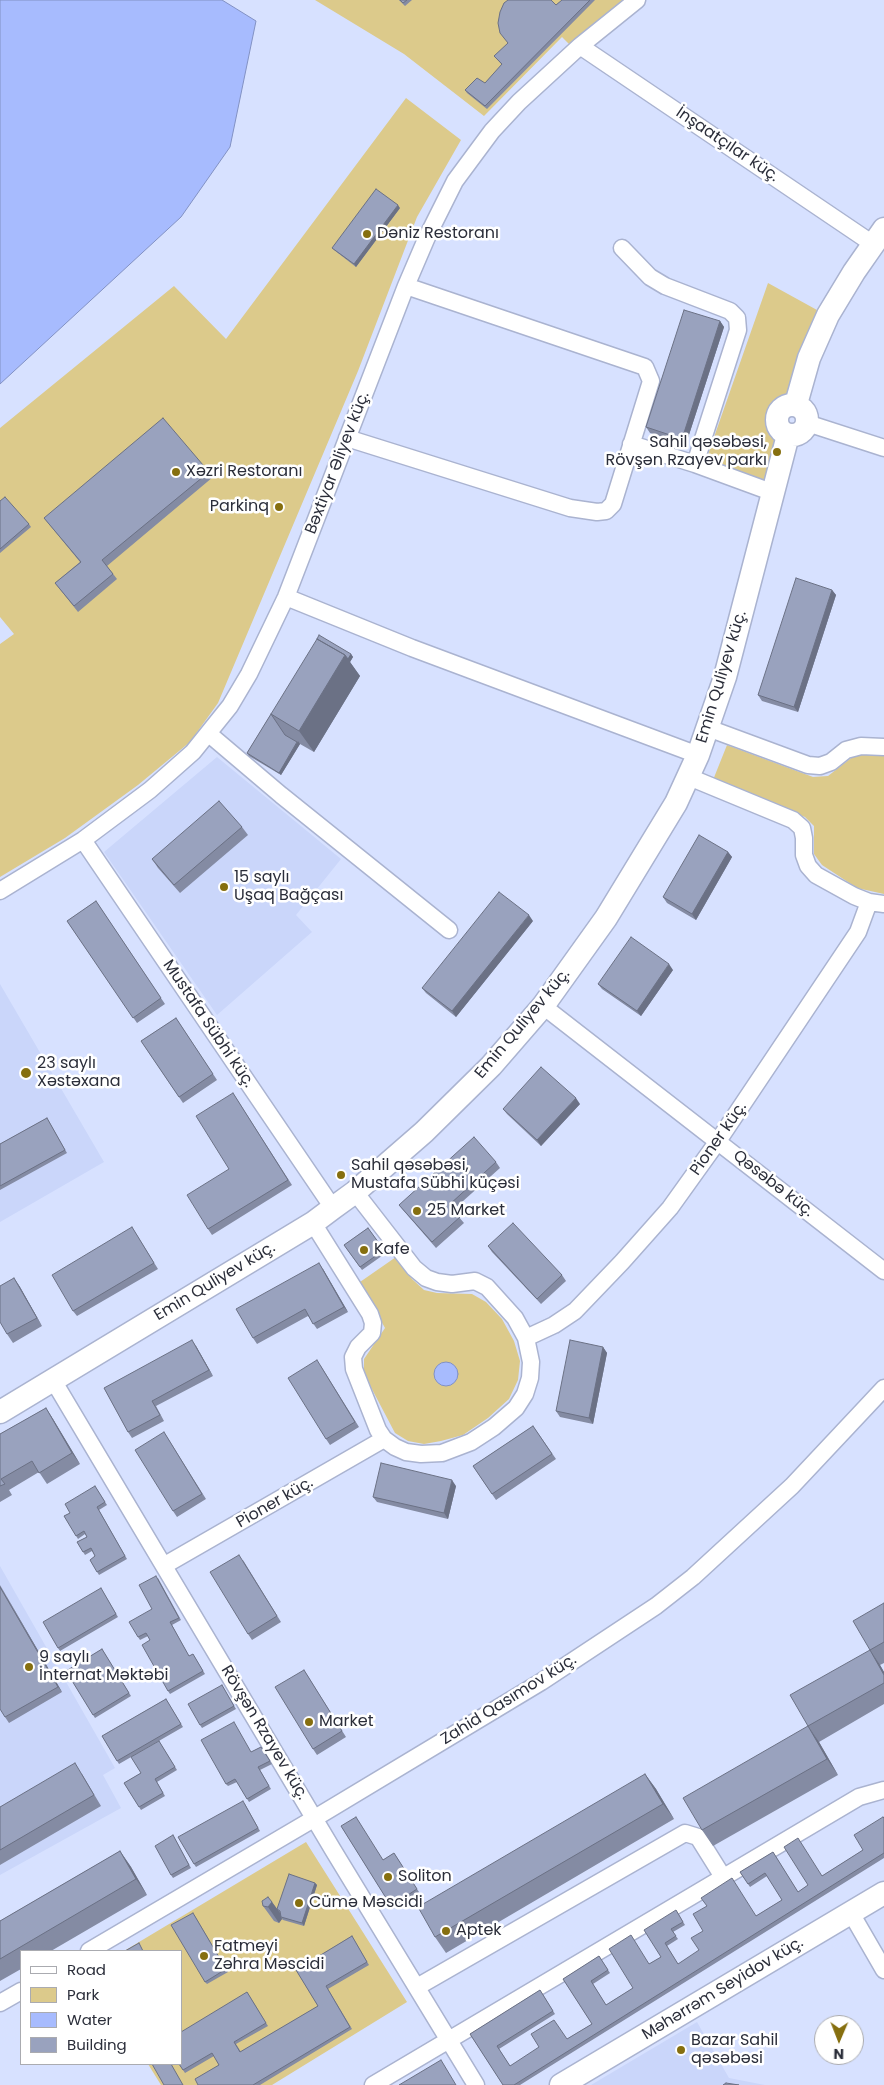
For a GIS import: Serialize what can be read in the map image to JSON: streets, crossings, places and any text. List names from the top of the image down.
{
  "streets": {
    "street": [
      "İnşaatçılar küç.",
      "Bəxtiyar Əliyev küç.",
      "Emin Quliyev küç.",
      "Mustafa Sübhi küç.",
      "Pioner küç.",
      "Qəsəbə küç.",
      "Zahid Qasımov küç.",
      "Rövşən Rzayev küç.",
      "Məhərrəm Seyidov küç."
    ]
  },
  "crossings": [
    ["İnşaatçılar küç.", "Bəxtiyar Əliyev küç."],
    ["Bəxtiyar Əliyev küç.", "Mustafa Sübhi küç."],
    ["Emin Quliyev küç.", "Mustafa Sübhi küç."],
    ["Emin Quliyev küç.", "Qəsəbə küç."],
    ["Emin Quliyev küç.", "Rövşən Rzayev küç."],
    ["Pioner küç.", "Qəsəbə küç."],
    ["Pioner küç.", "Rövşən Rzayev küç."],
    ["Zahid Qasımov küç.", "Rövşən Rzayev küç."]
  ],
  "places": [
    "Dəniz Restoranı",
    "Sahil qəsəbəsi, Rövşən Rzayev parkı",
    "Xəzri Restoranı",
    "Parkinq",
    "15 saylı Uşaq Bağçası",
    "23 saylı Xəstəxana",
    "Sahil qəsəbəsi, Mustafa Sübhi küçəsi",
    "25 Market",
    "Kafe",
    "9 saylı İnternat Məktəbi",
    "Market",
    "Soliton",
    "Cümə Məscidi",
    "Aptek",
    "Fatmeyi Zəhra Məscidi",
    "Bazar Sahil qəsəbəsi"
  ],
  "legend": [
    "Road",
    "Park",
    "Water",
    "Building"
  ],
  "north": "bottom"
}
